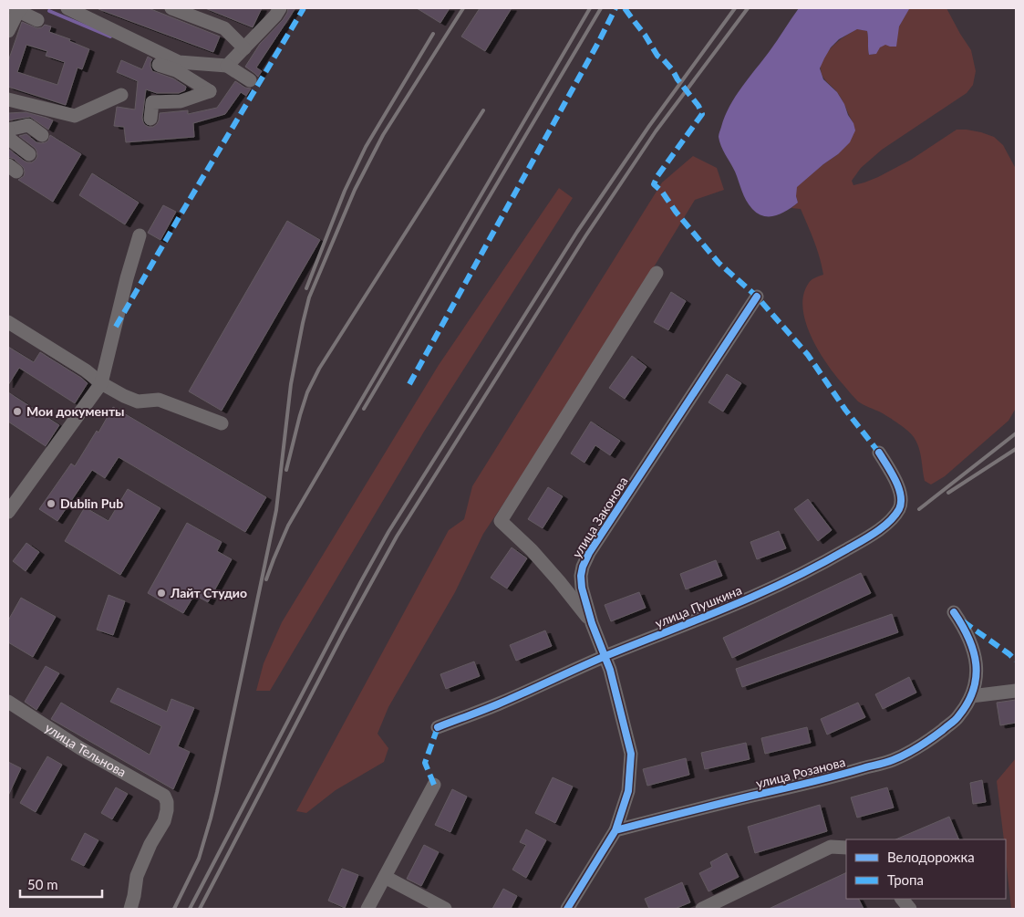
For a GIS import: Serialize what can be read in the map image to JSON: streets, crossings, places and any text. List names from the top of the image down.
{
  "streets": {
    "street": [
      "улица Законова",
      "улица Пушкина",
      "улица Тельнова",
      "улица Розанова"
    ]
  },
  "crossings": [
    ["улица Законова", "улица Пушкина"],
    ["улица Законова", "улица Розанова"]
  ],
  "places": ["Мои документы", "Dublin Pub", "Лайт Студио"],
  "legend": ["Велодорожка", "Тропа"],
  "scale_bar": "50 m"
}
